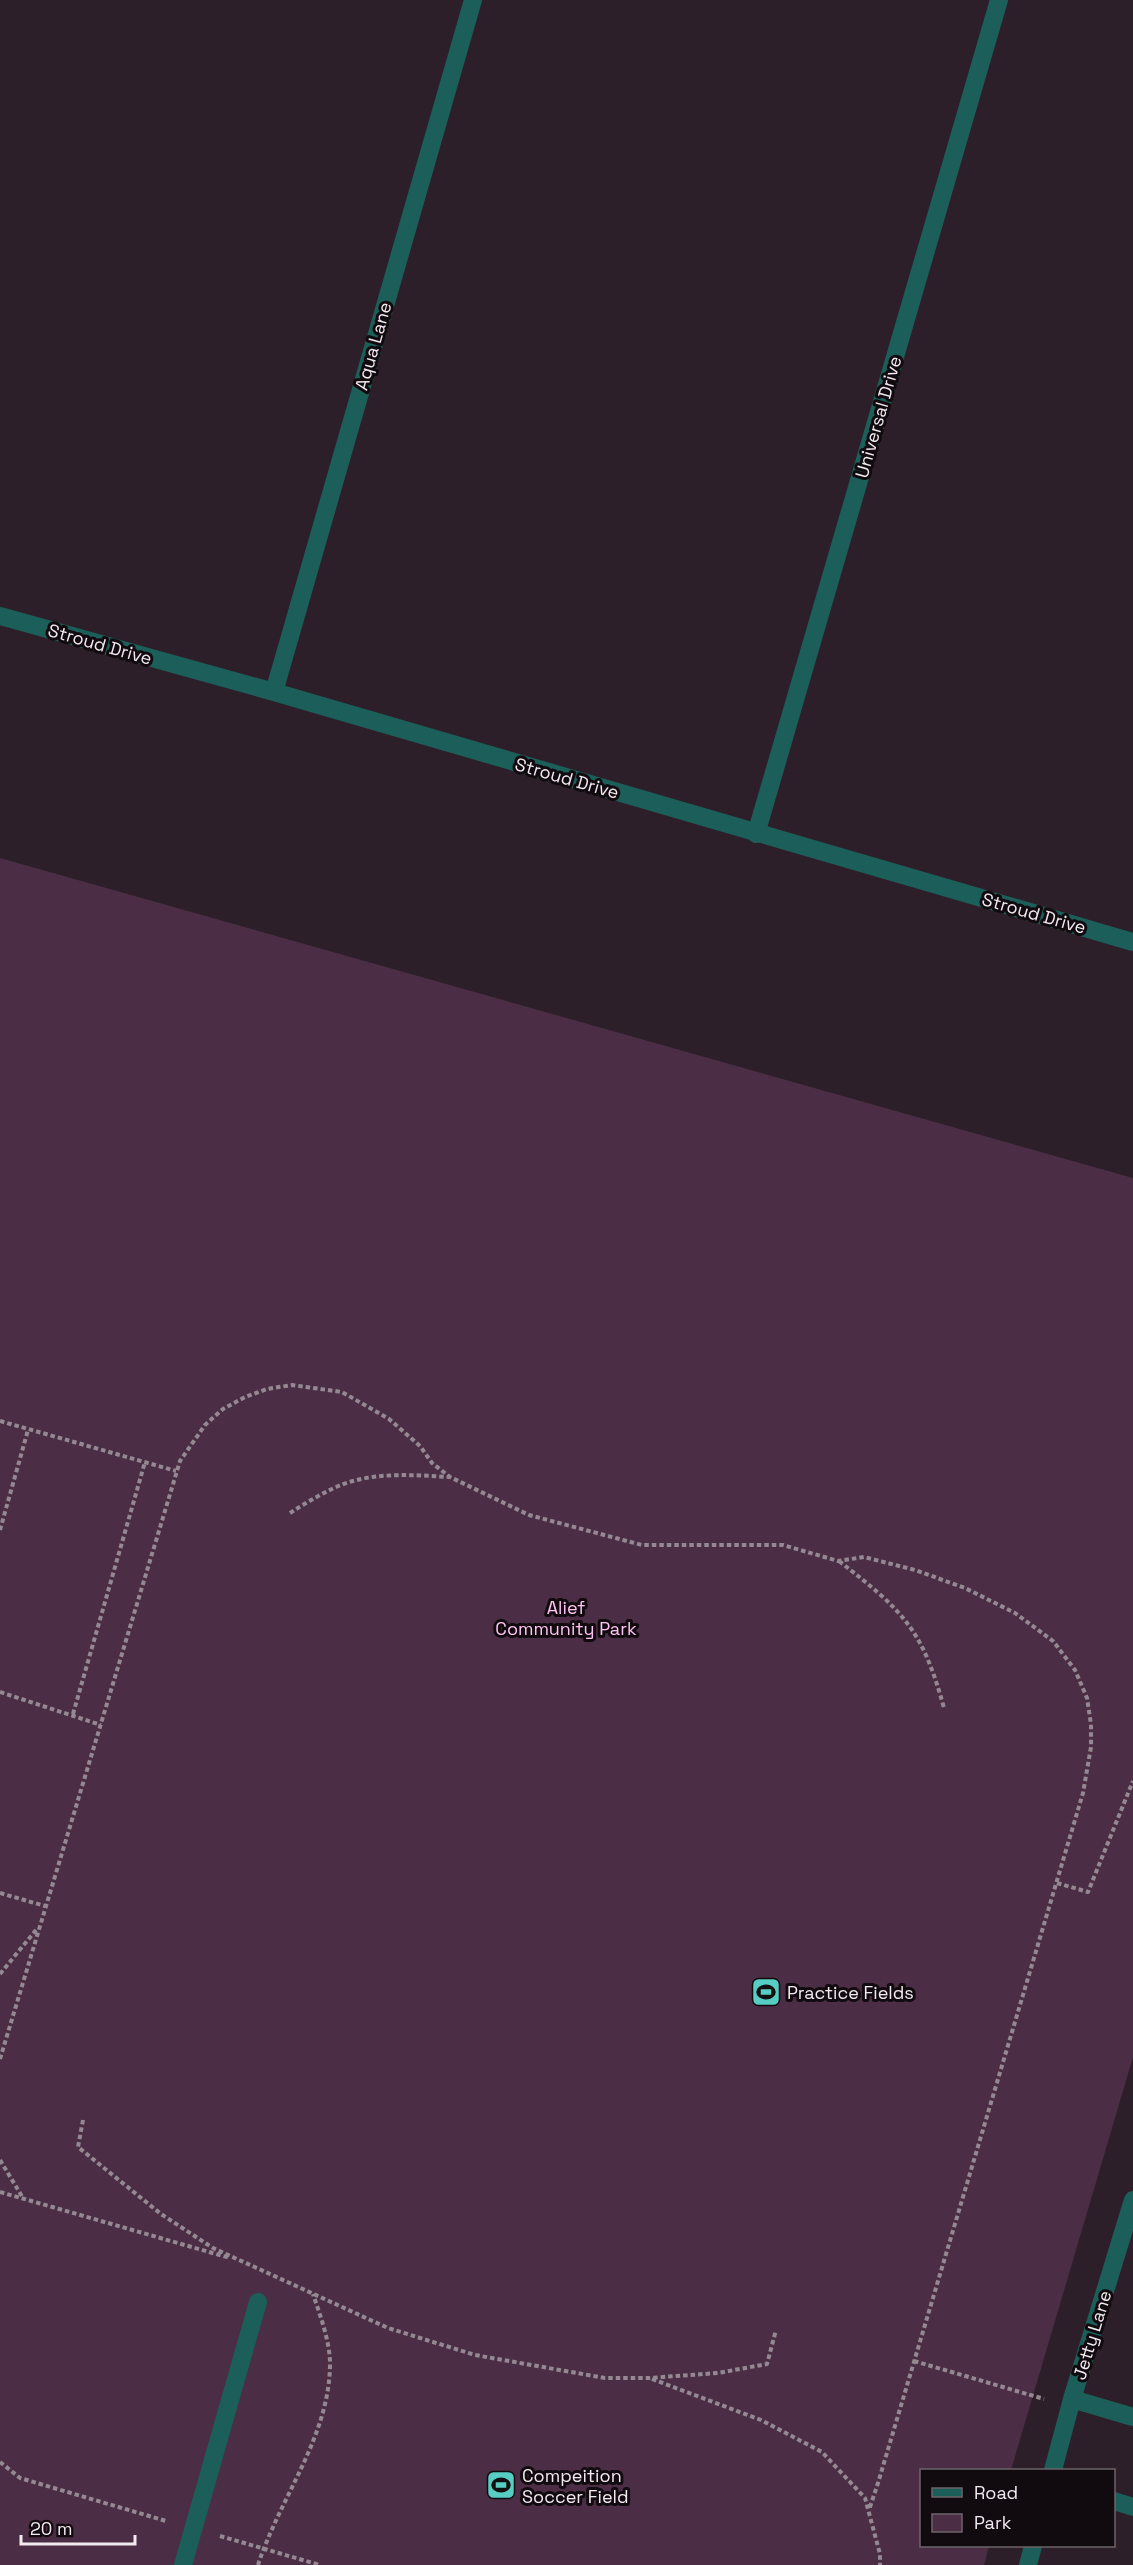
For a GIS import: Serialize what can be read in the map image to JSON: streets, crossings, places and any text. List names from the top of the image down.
{
  "streets": {
    "street": [
      "Aqua Lane",
      "Universal Drive",
      "Stroud Drive",
      "Jetty Lane"
    ]
  },
  "crossings": [
    ["Aqua Lane", "Stroud Drive"],
    ["Universal Drive", "Stroud Drive"]
  ],
  "parks": ["Alief Community Park"],
  "places": {
    "sports": ["Practice Fields", "Compeition Soccer Field"]
  },
  "legend": ["Road", "Park"],
  "scale_bar": "20 m"
}
